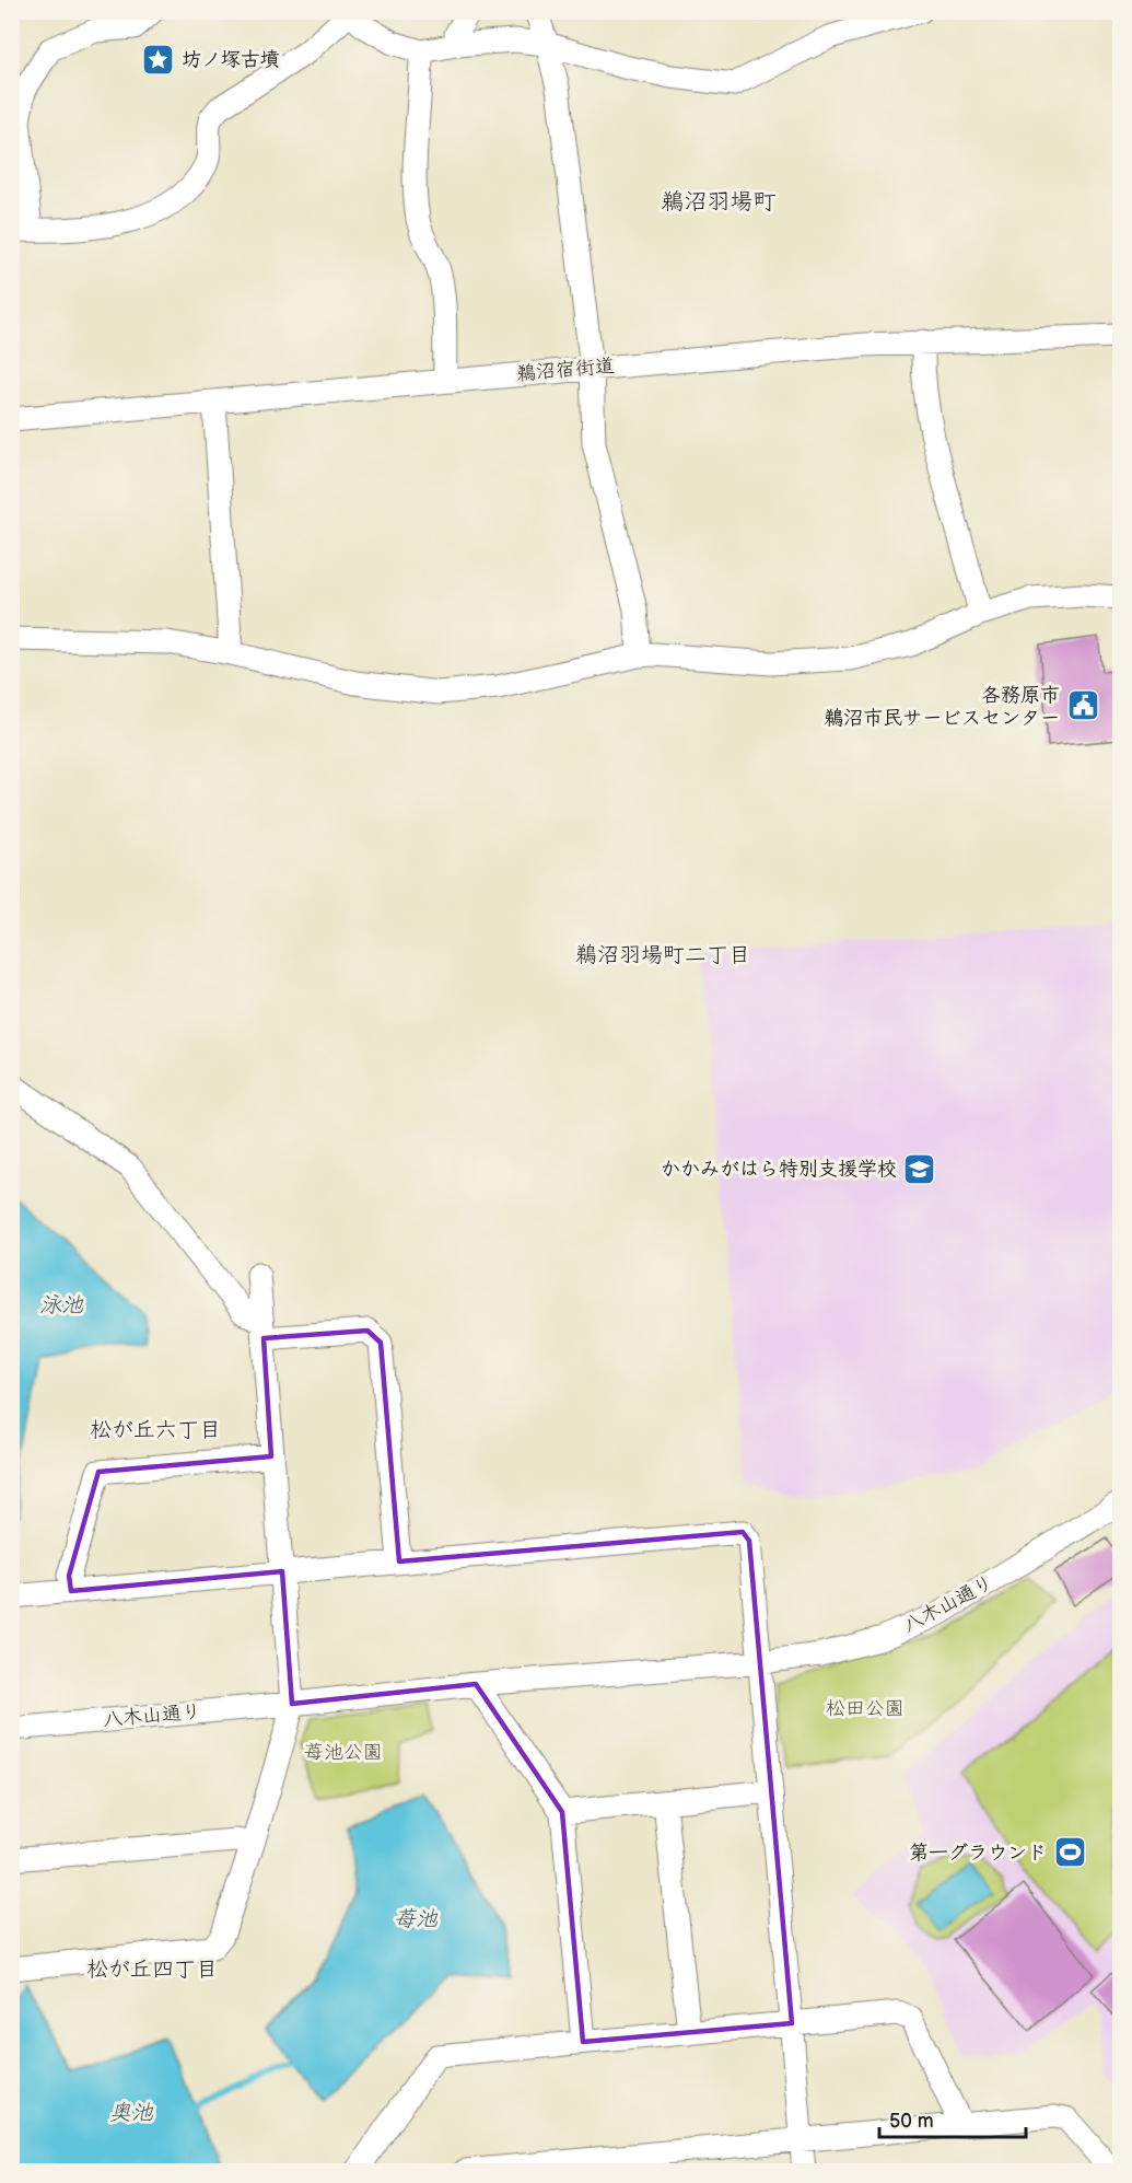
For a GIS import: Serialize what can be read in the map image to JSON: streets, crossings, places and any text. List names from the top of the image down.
{
  "streets": {
    "street": ["鵜沼宿街道", "八木山通り"]
  },
  "districts": [
    "鵜沼羽場町",
    "鵜沼羽場町二丁目",
    "松が丘六丁目",
    "松が丘四丁目"
  ],
  "water": ["泳池", "苺池", "奥池"],
  "parks": ["松田公園", "苺池公園"],
  "places": {
    "place": ["坊ノ塚古墳"],
    "public building": ["各務原市 鵜沼市民サービスセンター"],
    "school or university": ["かかみがはら特別支援学校"],
    "sports": ["第一グラウンド"]
  },
  "scale_bar": "50 m"
}
